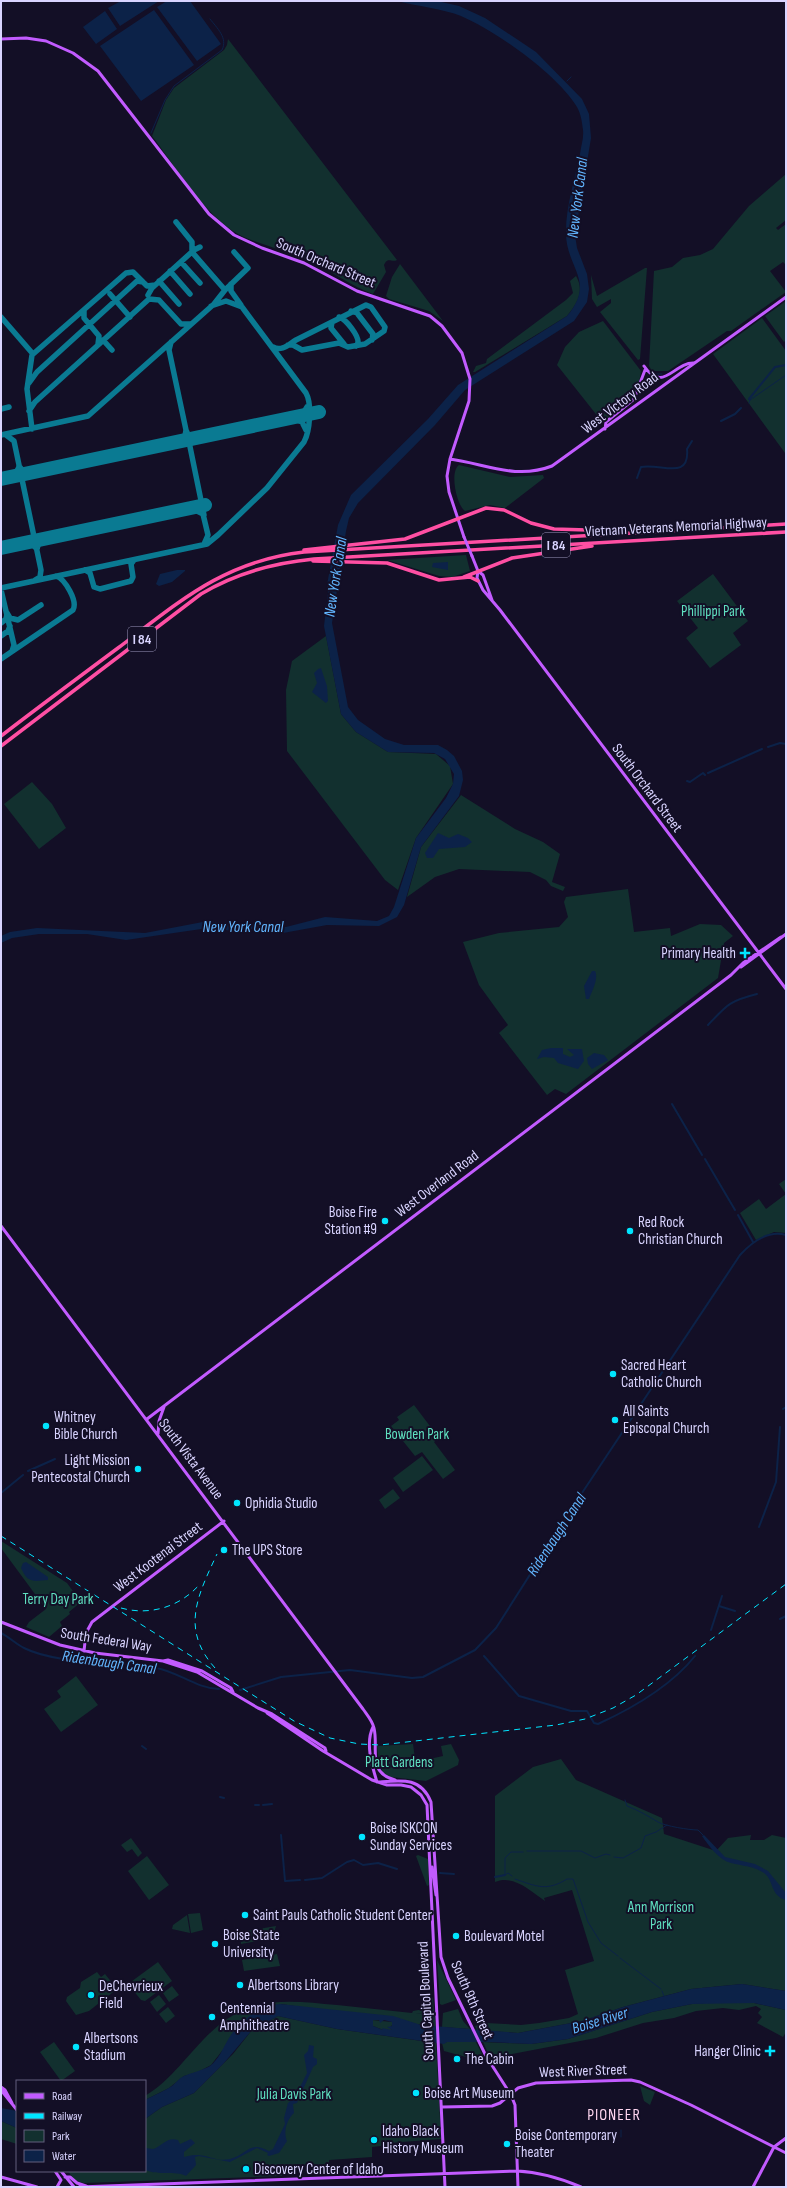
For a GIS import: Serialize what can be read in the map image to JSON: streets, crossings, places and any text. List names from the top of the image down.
{
  "streets": {
    "highway": ["Vietnam Veterans Memorial Highway", "I 84"],
    "main road": [
      "South Orchard Street",
      "West Victory Road",
      "West Overland Road",
      "South Vista Avenue",
      "West Kootenai Street",
      "South Federal Way",
      "South 9th Street",
      "South Capitol Boulevard",
      "West River Street"
    ]
  },
  "crossings": [
    ["South Orchard Street", "West Victory Road"],
    ["South Orchard Street", "West Overland Road"],
    ["Vietnam Veterans Memorial Highway", "I 84"],
    ["West Overland Road", "South Vista Avenue"],
    ["South Vista Avenue", "West Kootenai Street"],
    ["West Kootenai Street", "South Federal Way"],
    ["South Federal Way", "South Capitol Boulevard"],
    ["South 9th Street", "South Capitol Boulevard"],
    ["South 9th Street", "West River Street"],
    ["South Capitol Boulevard", "West River Street"]
  ],
  "districts": ["PIONEER"],
  "water": ["New York Canal", "Ridenbaugh Canal", "Boise River"],
  "parks": [
    "Phillippi Park",
    "Bowden Park",
    "Terry Day Park",
    "Platt Gardens",
    "Ann Morrison Park",
    "Julia Davis Park"
  ],
  "places": {
    "health": ["Primary Health", "Hanger Clinic"],
    "other": [
      "Boise Fire Station #9",
      "Red Rock Christian Church",
      "Sacred Heart Catholic Church",
      "All Saints Episcopal Church",
      "Whitney Bible Church",
      "Light Mission Pentecostal Church",
      "Ophidia Studio",
      "The UPS Store",
      "Boise ISKCON Sunday Services",
      "Saint Pauls Catholic Student Center",
      "Boulevard Motel",
      "Boise State University",
      "Albertsons Library",
      "DeChevrieux Field",
      "Centennial Amphitheatre",
      "Albertsons Stadium",
      "The Cabin",
      "Boise Art Museum",
      "Idaho Black History Museum",
      "Boise Contemporary Theater",
      "Discovery Center of Idaho"
    ]
  },
  "legend": [
    "Road",
    "Railway",
    "Park",
    "Water"
  ]
}
